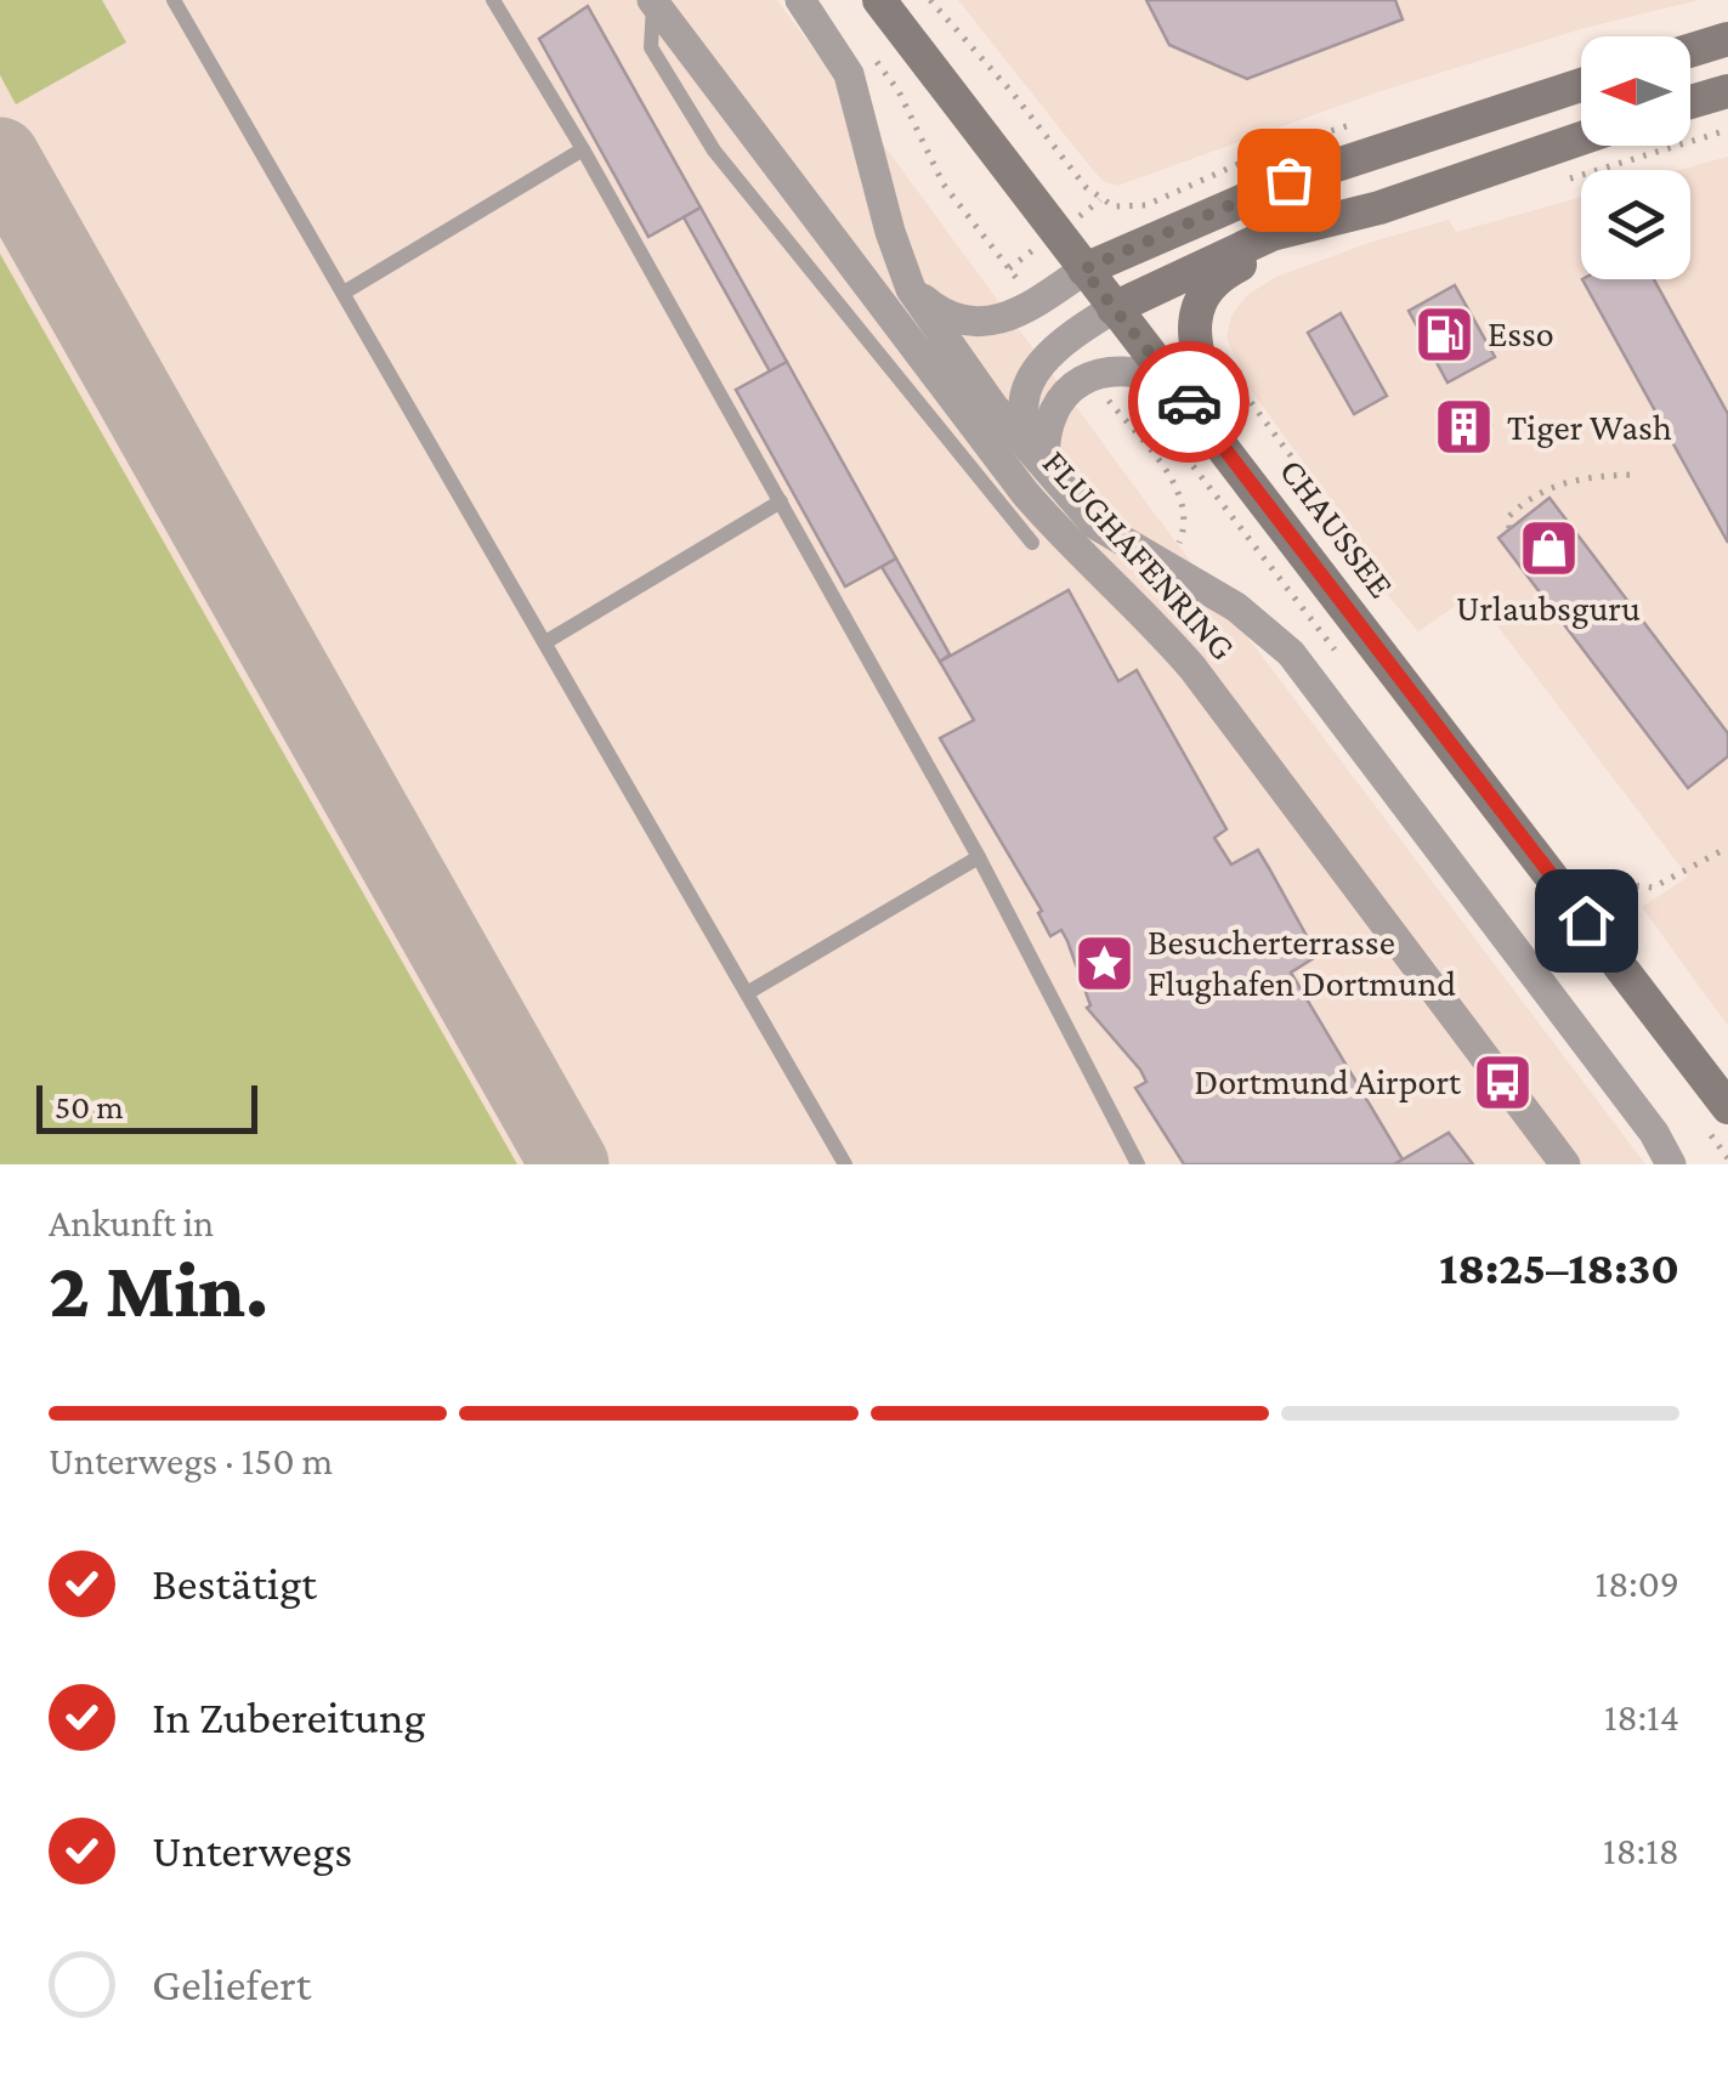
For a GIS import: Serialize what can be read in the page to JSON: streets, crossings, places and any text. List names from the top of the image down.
{
  "streets": {
    "main road": ["CHAUSSEE"],
    "street": ["FLUGHAFENRING"]
  },
  "crossings": [
    ["CHAUSSEE", "FLUGHAFENRING"]
  ],
  "places": {
    "fuel station": ["Esso"],
    "building": ["Tiger Wash"],
    "shop": ["Urlaubsguru"],
    "place": ["Besucherterrasse Flughafen Dortmund"],
    "bus stop": ["Dortmund Airport"]
  },
  "scale_bar": "50 m",
  "north": "left",
  "page": {
    "scale": "50 m",
    "heading": ["2 Min.", "Ankunft in", "18:25–18:30"],
    "bar": "Unterwegs · 150 m",
    "list": [
      ["Bestätigt", "18:09"],
      ["In Zubereitung", "18:14"],
      ["Unterwegs", "18:18"],
      "Geliefert"
    ]
  }
}
